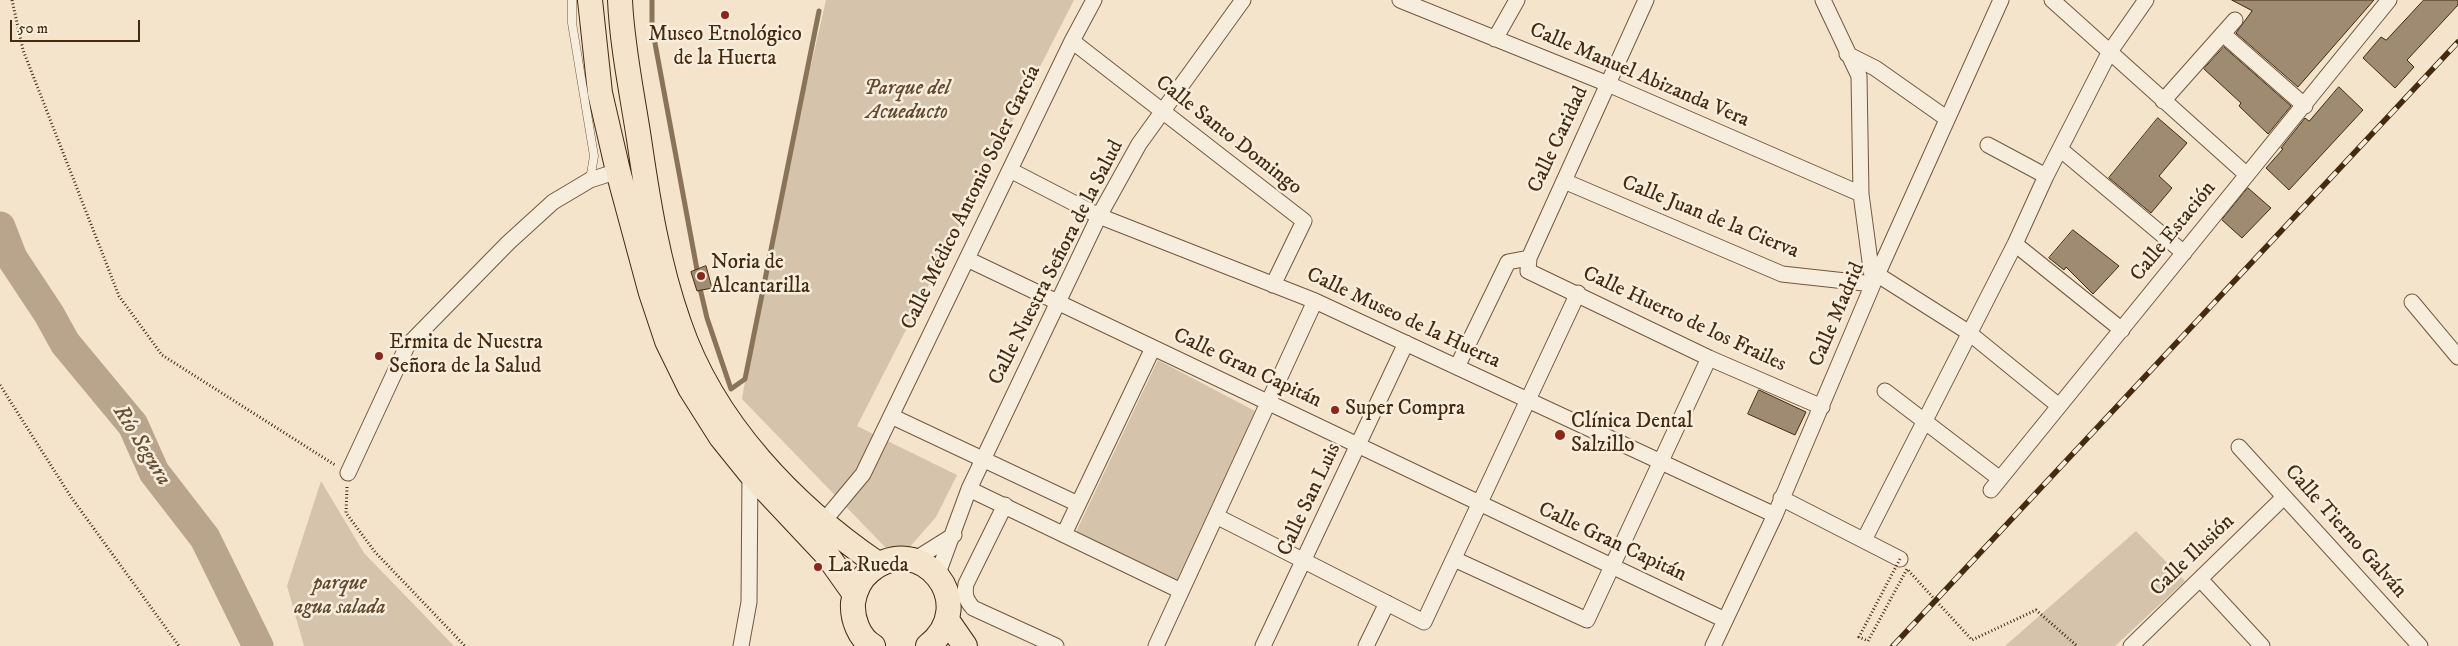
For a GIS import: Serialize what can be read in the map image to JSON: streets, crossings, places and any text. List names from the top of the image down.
{
  "streets": {
    "street": [
      "Calle Manuel Abizanda Vera",
      "Calle Santo Domingo",
      "Calle Caridad",
      "Calle Médico Antonio Soler García",
      "Calle Juan de la Cierva",
      "Calle Estación",
      "Calle Nuestra Señora de la Salud",
      "Calle Madrid",
      "Calle Museo de la Huerta",
      "Calle Huerto de los Frailes",
      "Calle Gran Capitán",
      "Calle San Luis",
      "Calle Tierno Galván",
      "Calle Ilusión"
    ]
  },
  "crossings": [
    ["Calle Manuel Abizanda Vera", "Calle Caridad"],
    ["Calle Santo Domingo", "Calle Médico Antonio Soler García"],
    ["Calle Santo Domingo", "Calle Nuestra Señora de la Salud"],
    ["Calle Santo Domingo", "Calle Museo de la Huerta"],
    ["Calle Caridad", "Calle Juan de la Cierva"],
    ["Calle Caridad", "Calle Huerto de los Frailes"],
    ["Calle Médico Antonio Soler García", "Calle Museo de la Huerta"],
    ["Calle Médico Antonio Soler García", "Calle Gran Capitán"],
    ["Calle Juan de la Cierva", "Calle Madrid"],
    ["Calle Nuestra Señora de la Salud", "Calle Museo de la Huerta"],
    ["Calle Nuestra Señora de la Salud", "Calle Gran Capitán"],
    ["Calle Madrid", "Calle Museo de la Huerta"],
    ["Calle Madrid", "Calle Huerto de los Frailes"],
    ["Calle Madrid", "Calle Gran Capitán"],
    ["Calle Museo de la Huerta", "Calle San Luis"],
    ["Calle Gran Capitán", "Calle San Luis"],
    ["Calle Tierno Galván", "Calle Ilusión"]
  ],
  "water": ["Río Segura"],
  "parks": ["Parque del Acueducto", "parque agua salada"],
  "places": [
    "Museo Etnológico de la Huerta",
    "Noria de Alcantarilla",
    "Ermita de Nuestra Señora de la Salud",
    "Super Compra",
    "Clínica Dental Salzillo",
    "La Rueda"
  ],
  "scale_bar": "50 m"
}
